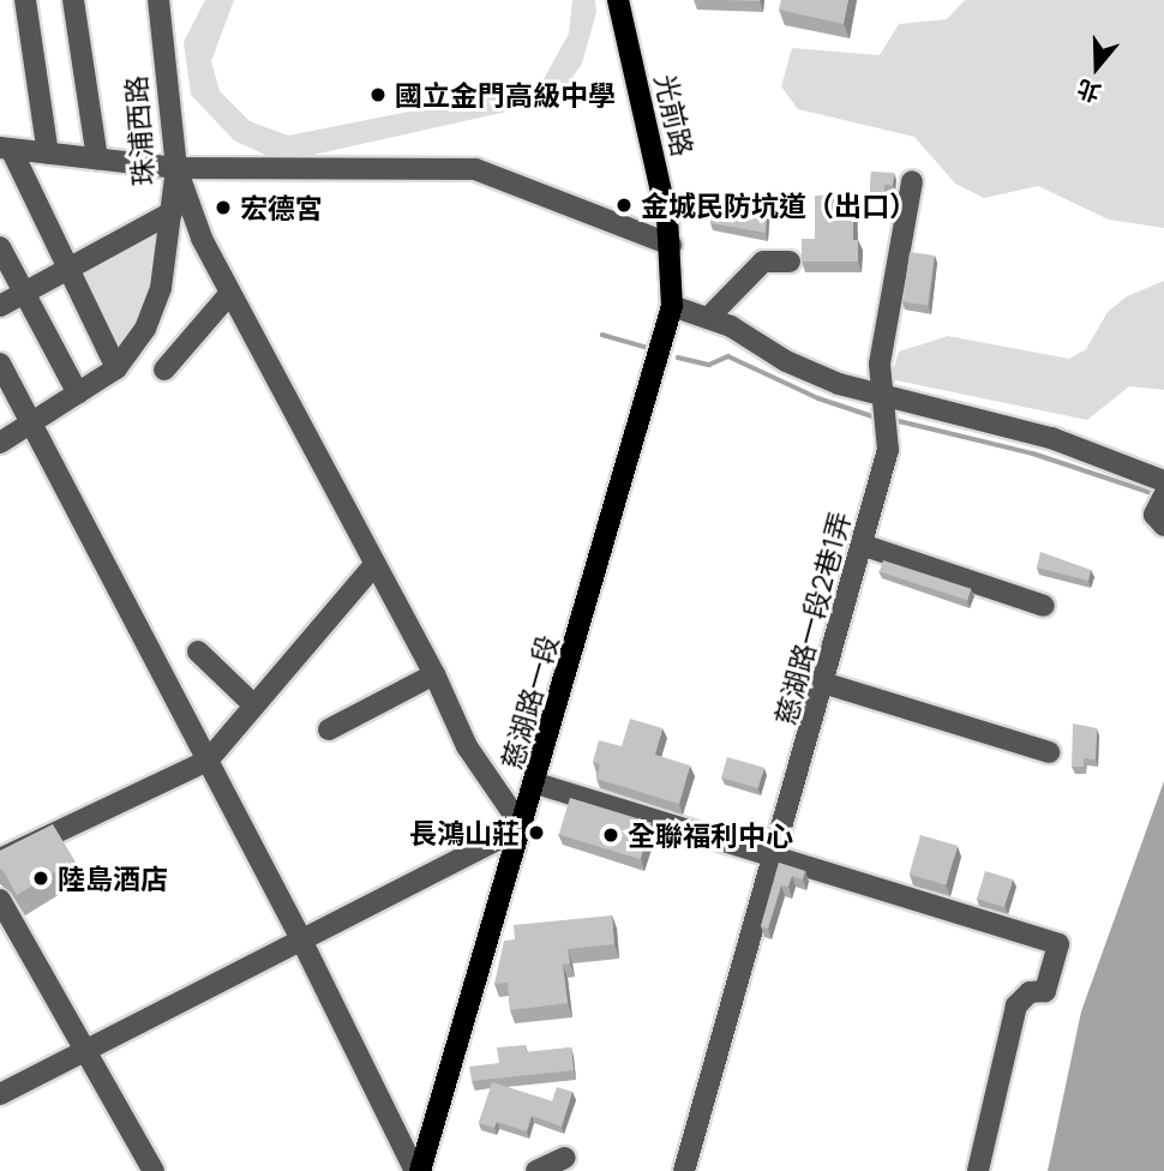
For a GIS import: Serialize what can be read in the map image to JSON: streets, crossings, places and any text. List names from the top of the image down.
{
  "streets": {
    "main road": ["光前路", "慈湖路一段"],
    "street": ["珠浦西路", "慈湖路一段2巷1弄"]
  },
  "crossings": [
    ["光前路", "慈湖路一段"]
  ],
  "places": [
    "國立金門高級中學",
    "金城民防坑道（出口）",
    "宏德宮",
    "長鴻山莊",
    "全聯福利中心",
    "陸島酒店"
  ],
  "north": "bottom"
}
